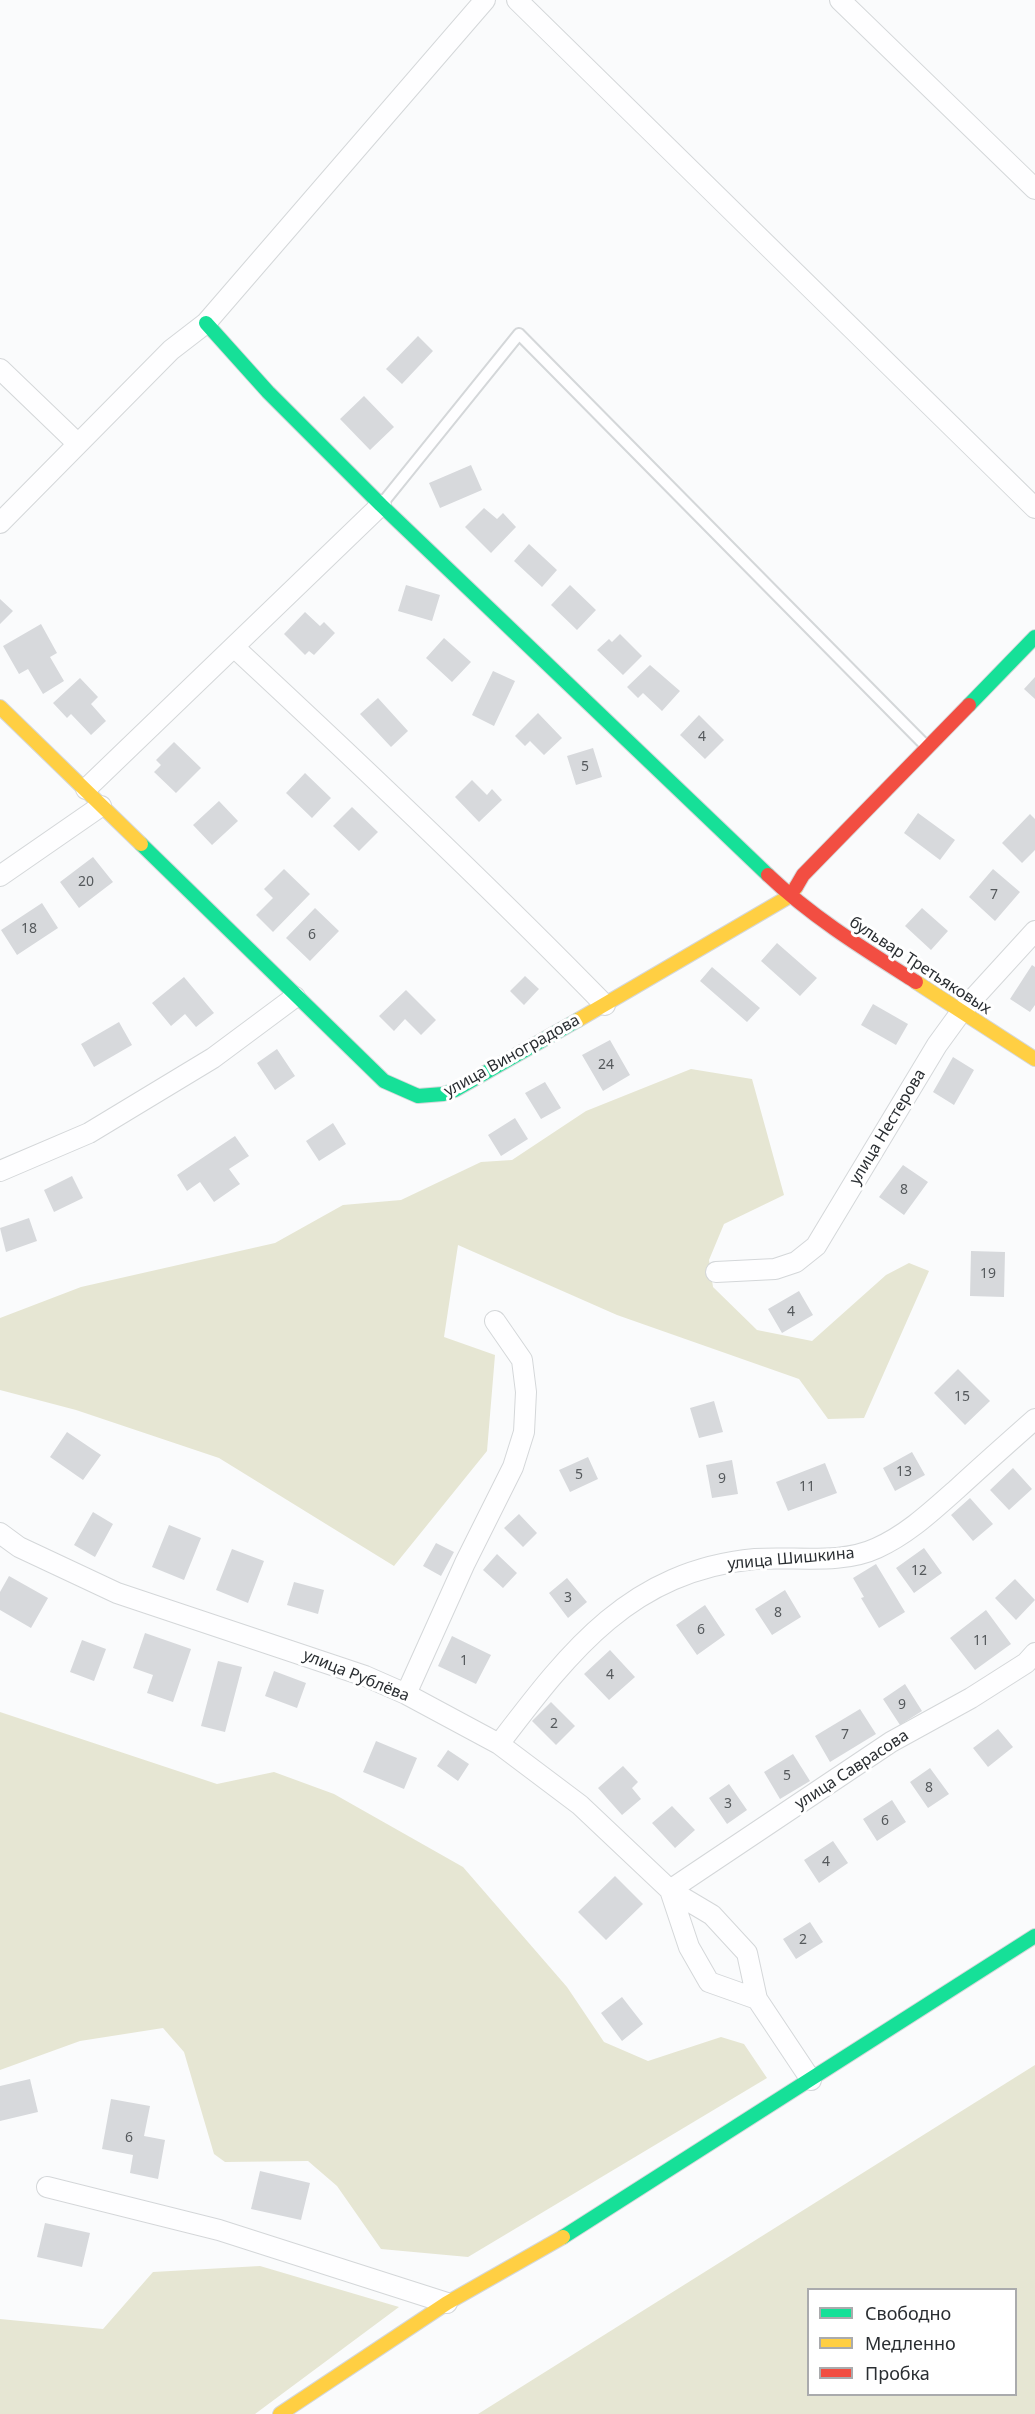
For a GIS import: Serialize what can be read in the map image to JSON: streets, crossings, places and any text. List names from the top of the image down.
{
  "streets": {
    "street": [
      "бульвар Третьяковых",
      "улица Виноградова",
      "улица Нестерова",
      "улица Шишкина",
      "улица Рублёва",
      "улица Саврасова"
    ]
  },
  "crossings": [
    ["бульвар Третьяковых", "улица Виноградова"],
    ["бульвар Третьяковых", "улица Нестерова"],
    ["улица Шишкина", "улица Рублёва"],
    ["улица Рублёва", "улица Саврасова"]
  ],
  "house_numbers": [
    "4",
    "5",
    "20",
    "7",
    "18",
    "6",
    "24",
    "8",
    "19",
    "4",
    "15",
    "13",
    "5",
    "9",
    "11",
    "12",
    "3",
    "8",
    "6",
    "11",
    "1",
    "4",
    "9",
    "2",
    "7",
    "5",
    "8",
    "3",
    "6",
    "4",
    "2",
    "6"
  ],
  "legend": ["Свободно", "Медленно", "Пробка"]
}
